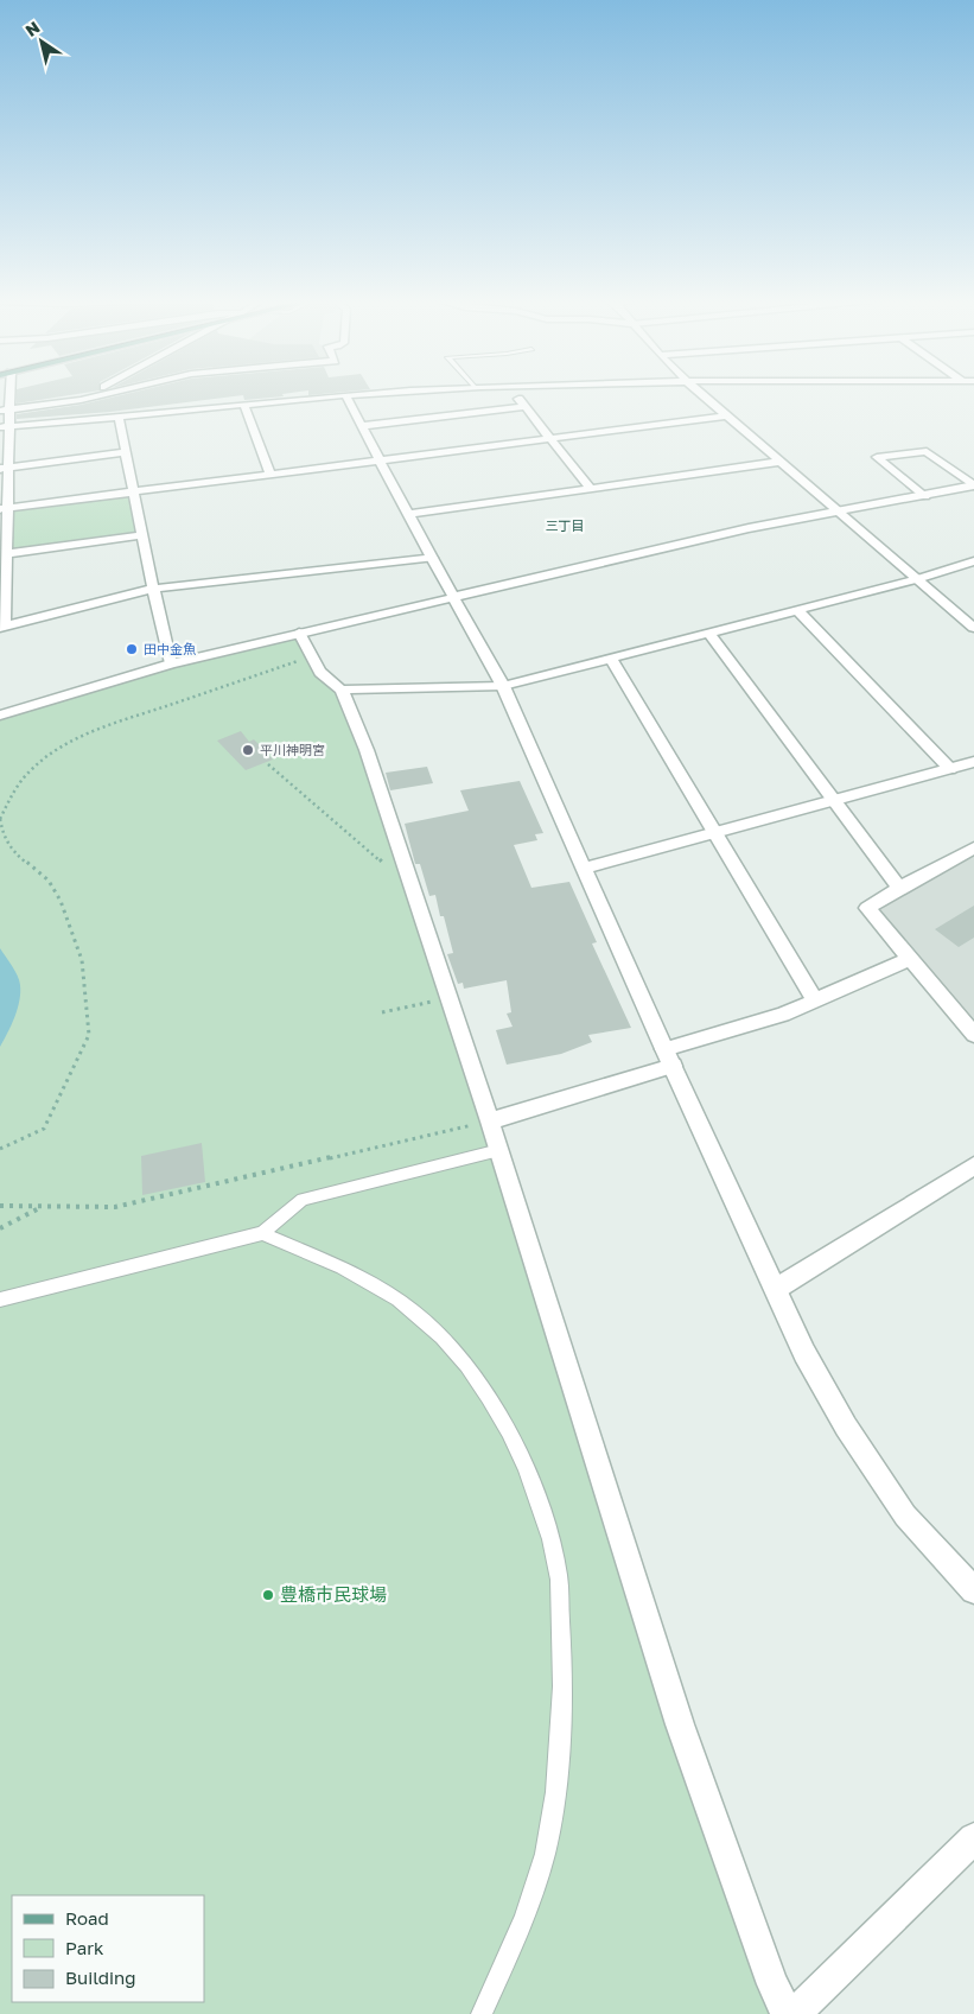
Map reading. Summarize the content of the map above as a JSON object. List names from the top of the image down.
{
  "districts": ["三丁目"],
  "places": ["田中金魚", "平川神明宮", "豊橋市民球場"],
  "legend": ["Road", "Park", "Building"],
  "north": "top left"
}
